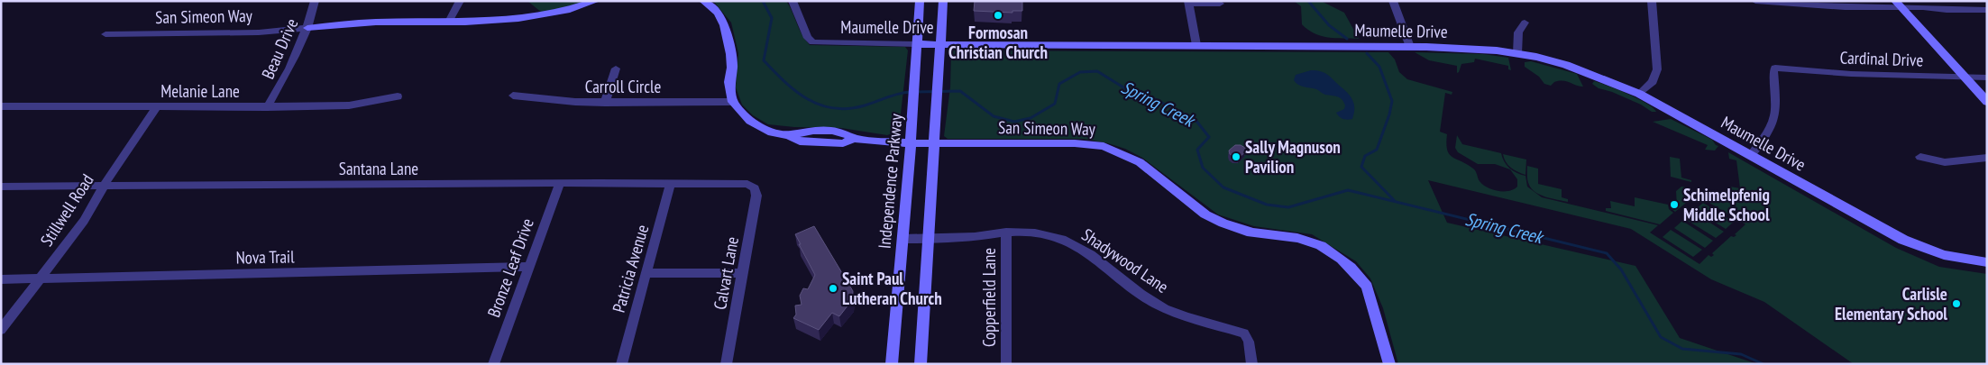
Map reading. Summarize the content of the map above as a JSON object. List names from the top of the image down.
{
  "streets": {
    "street": [
      "San Simeon Way",
      "Maumelle Drive",
      "Beau Drive",
      "Cardinal Drive",
      "Carroll Circle",
      "Melanie Lane",
      "Santana Lane",
      "Independence Parkway",
      "Stillwell Road",
      "Nova Trail",
      "Shadywood Lane",
      "Bronze Leaf Drive",
      "Patricia Avenue",
      "Calvart Lane",
      "Copperfield Lane"
    ]
  },
  "crossings": [
    ["San Simeon Way", "Beau Drive"],
    ["San Simeon Way", "Carroll Circle"],
    ["San Simeon Way", "Independence Parkway"],
    ["Maumelle Drive", "Cardinal Drive"],
    ["Maumelle Drive", "Independence Parkway"],
    ["Beau Drive", "Melanie Lane"],
    ["Melanie Lane", "Stillwell Road"],
    ["Santana Lane", "Stillwell Road"],
    ["Santana Lane", "Bronze Leaf Drive"],
    ["Santana Lane", "Patricia Avenue"],
    ["Santana Lane", "Calvart Lane"],
    ["Independence Parkway", "Shadywood Lane"],
    ["Stillwell Road", "Nova Trail"],
    ["Nova Trail", "Bronze Leaf Drive"],
    ["Shadywood Lane", "Copperfield Lane"]
  ],
  "water": ["Spring Creek"],
  "places": [
    "Formosan Christian Church",
    "Sally Magnuson Pavilion",
    "Schimelpfenig Middle School",
    "Saint Paul Lutheran Church",
    "Carlisle Elementary School"
  ]
}
